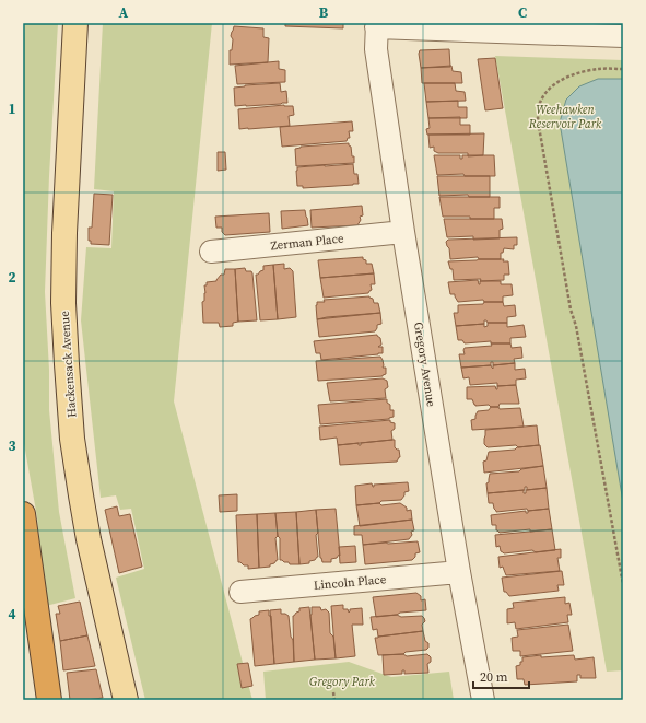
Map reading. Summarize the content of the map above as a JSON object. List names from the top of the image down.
{
  "streets": {
    "main road": ["Hackensack Avenue"],
    "street": ["Zerman Place", "Gregory Avenue", "Lincoln Place"]
  },
  "crossings": [
    ["Zerman Place", "Gregory Avenue"],
    ["Gregory Avenue", "Lincoln Place"]
  ],
  "parks": ["Weehawken Reservoir Park", "Gregory Park"],
  "scale_bar": "20 m",
  "grid": {
    "columns": ["A", "B", "C"],
    "rows": [
      "1",
      "2",
      "3",
      "4"
    ]
  }
}
